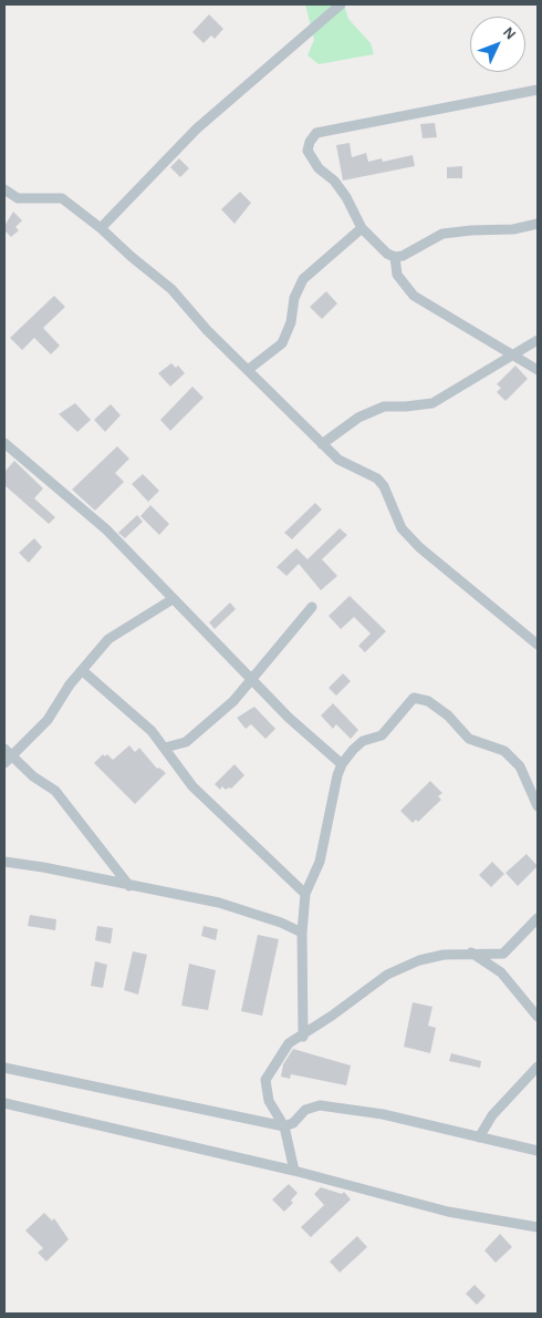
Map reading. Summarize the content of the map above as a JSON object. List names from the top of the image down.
{
  "north": "top right"
}
